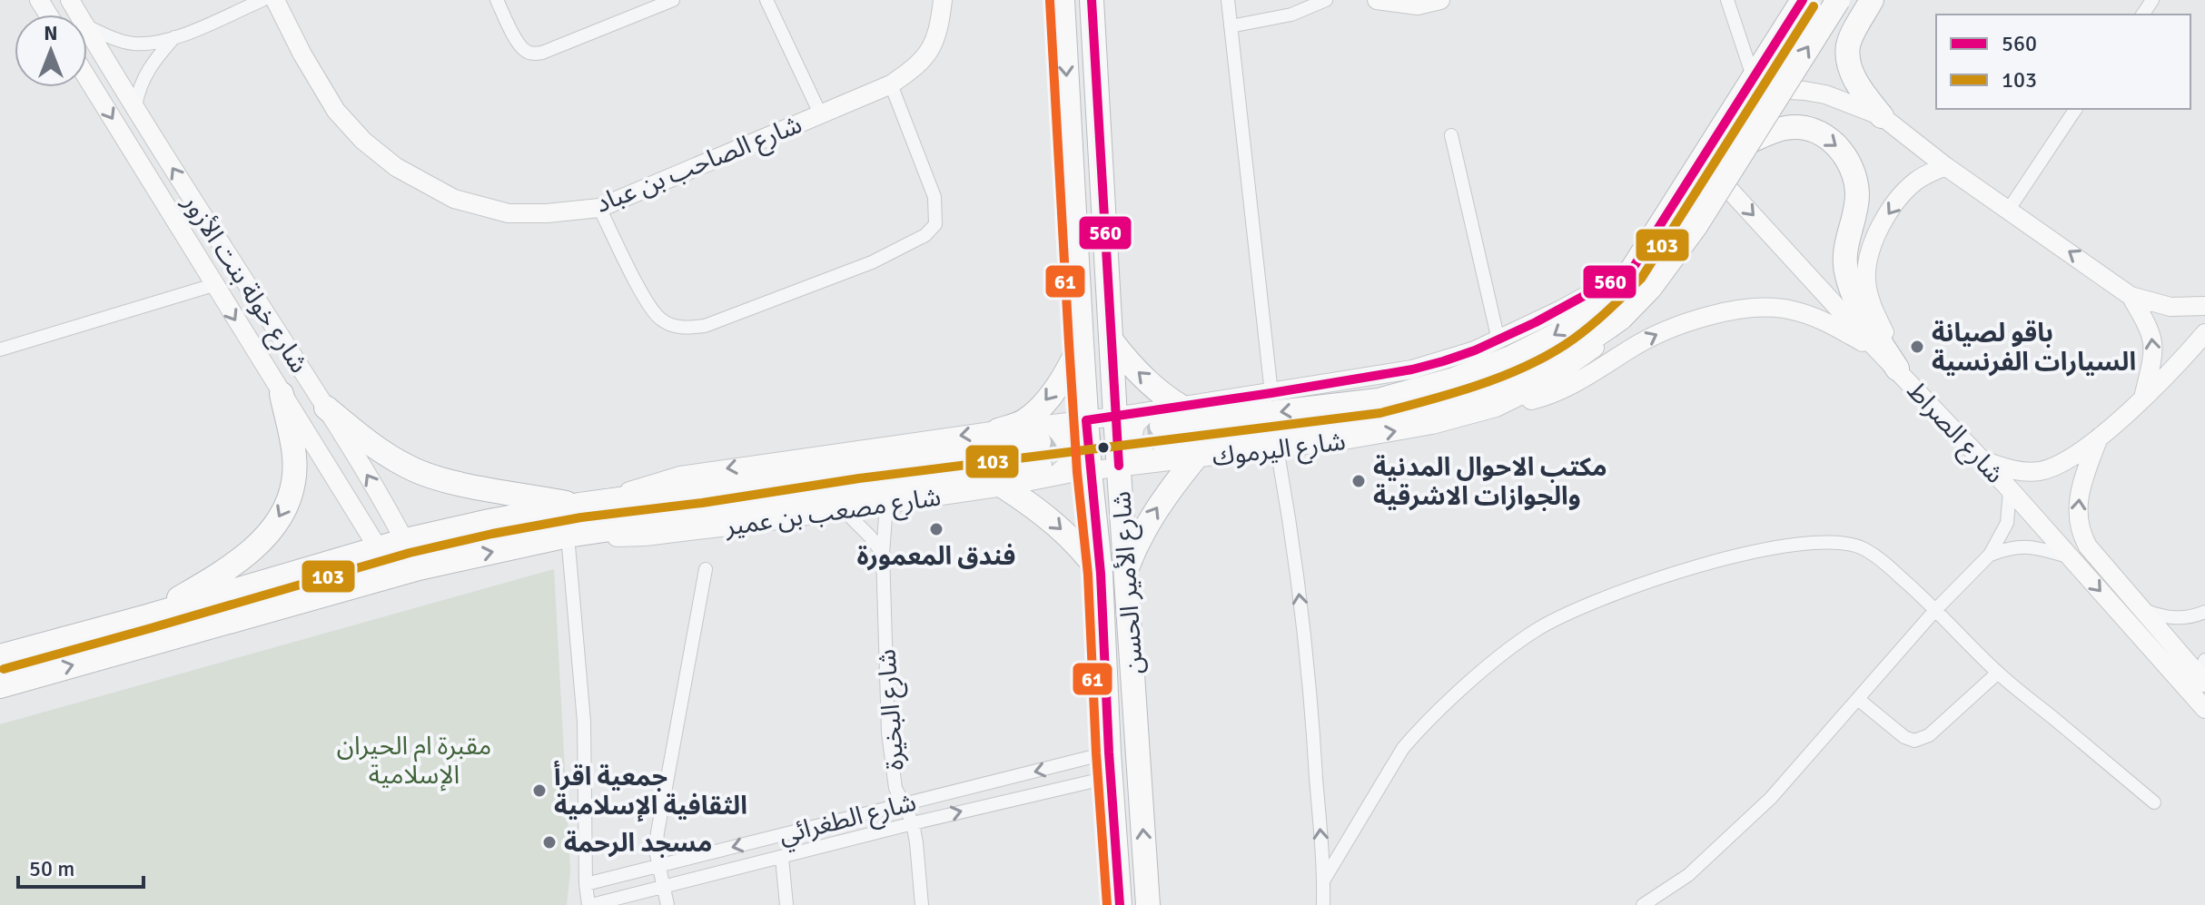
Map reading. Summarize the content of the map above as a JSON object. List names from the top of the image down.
{
  "streets": {
    "highway": ["شارع اليرموك", "شارع مصعب بن عمير", "شارع الأمير الحسن"],
    "street": [
      "شارع الصاحب بن عباد",
      "شارع خولة بنت الأزور",
      "شارع الصراط",
      "شارع البخيرة",
      "شارع الطغرائي"
    ]
  },
  "crossings": [
    ["شارع خولة بنت الأزور", "شارع مصعب بن عمير"],
    ["شارع الصراط", "شارع اليرموك"],
    ["شارع اليرموك", "شارع مصعب بن عمير"],
    ["شارع اليرموك", "شارع الأمير الحسن"],
    ["شارع مصعب بن عمير", "شارع الأمير الحسن"],
    ["شارع مصعب بن عمير", "شارع البخيرة"],
    ["شارع الأمير الحسن", "شارع الطغرائي"],
    ["شارع البخيرة", "شارع الطغرائي"]
  ],
  "parks": ["مقبرة ام الحيران الإسلامية"],
  "places": [
    "باقو لصيانة السيارات الفرنسية",
    "مكتب الاحوال المدنية والجوازات الاشرقية",
    "فندق المعمورة",
    "جمعية اقرأ الثقافية الإسلامية",
    "مسجد الرحمة"
  ],
  "lines": ["transit line 560", "transit line 61", "transit line 103"],
  "legend": ["560", "103"],
  "scale_bar": "50 m",
  "north": "top"
}
